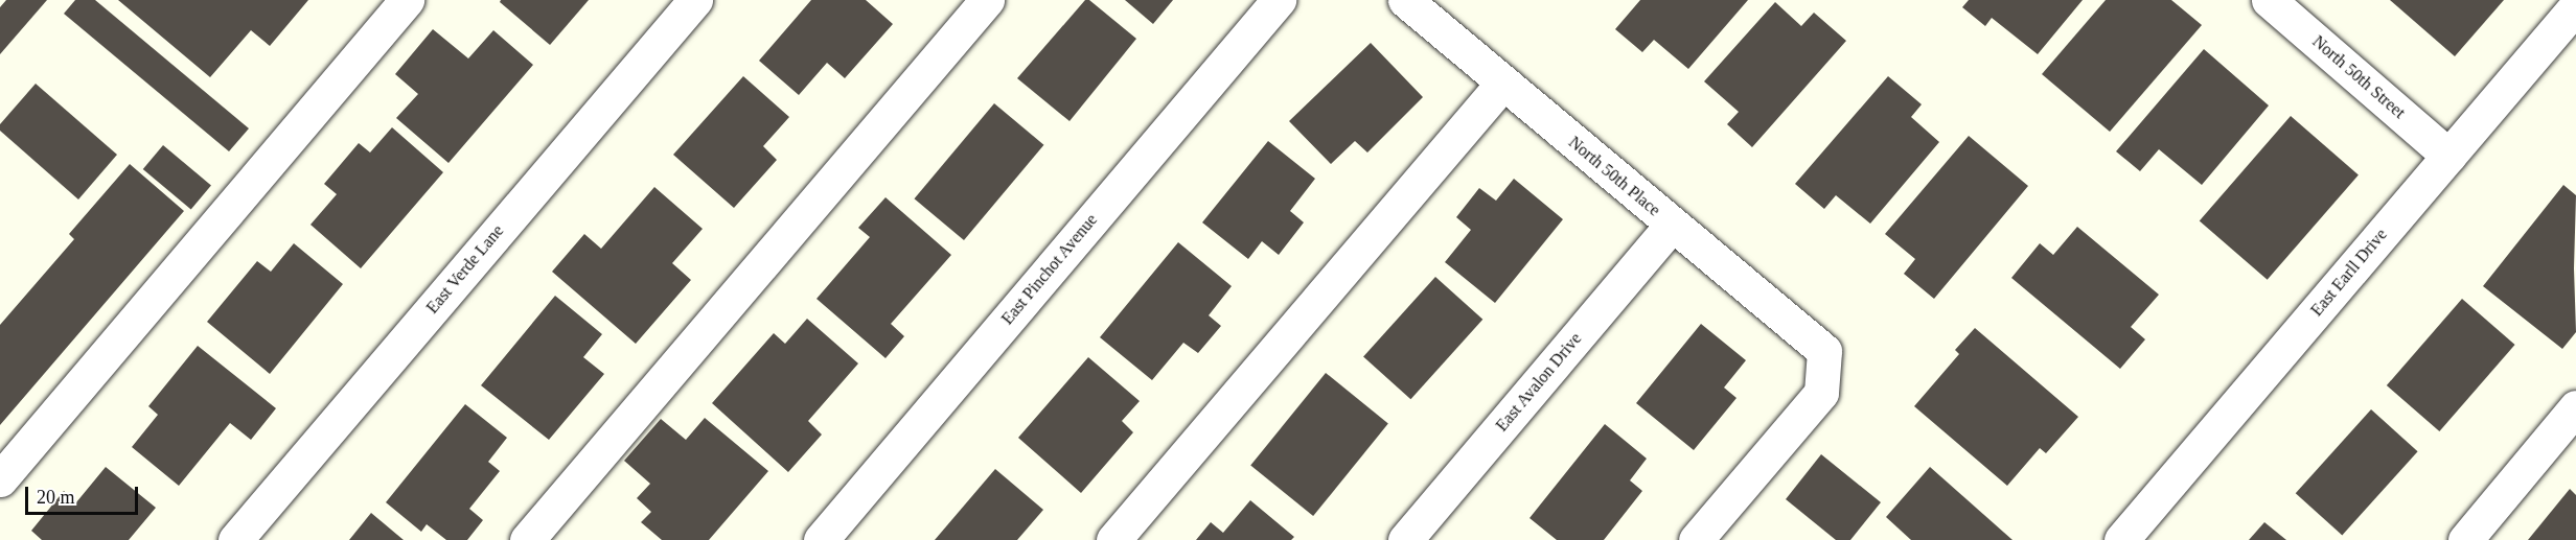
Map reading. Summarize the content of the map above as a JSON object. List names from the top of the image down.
{
  "streets": {
    "street": [
      "North 50th Street",
      "North 50th Place",
      "East Verde Lane",
      "East Pinchot Avenue",
      "East Earll Drive",
      "East Avalon Drive"
    ]
  },
  "crossings": [
    ["North 50th Street", "East Earll Drive"],
    ["North 50th Place", "East Avalon Drive"]
  ],
  "scale_bar": "20 m"
}
